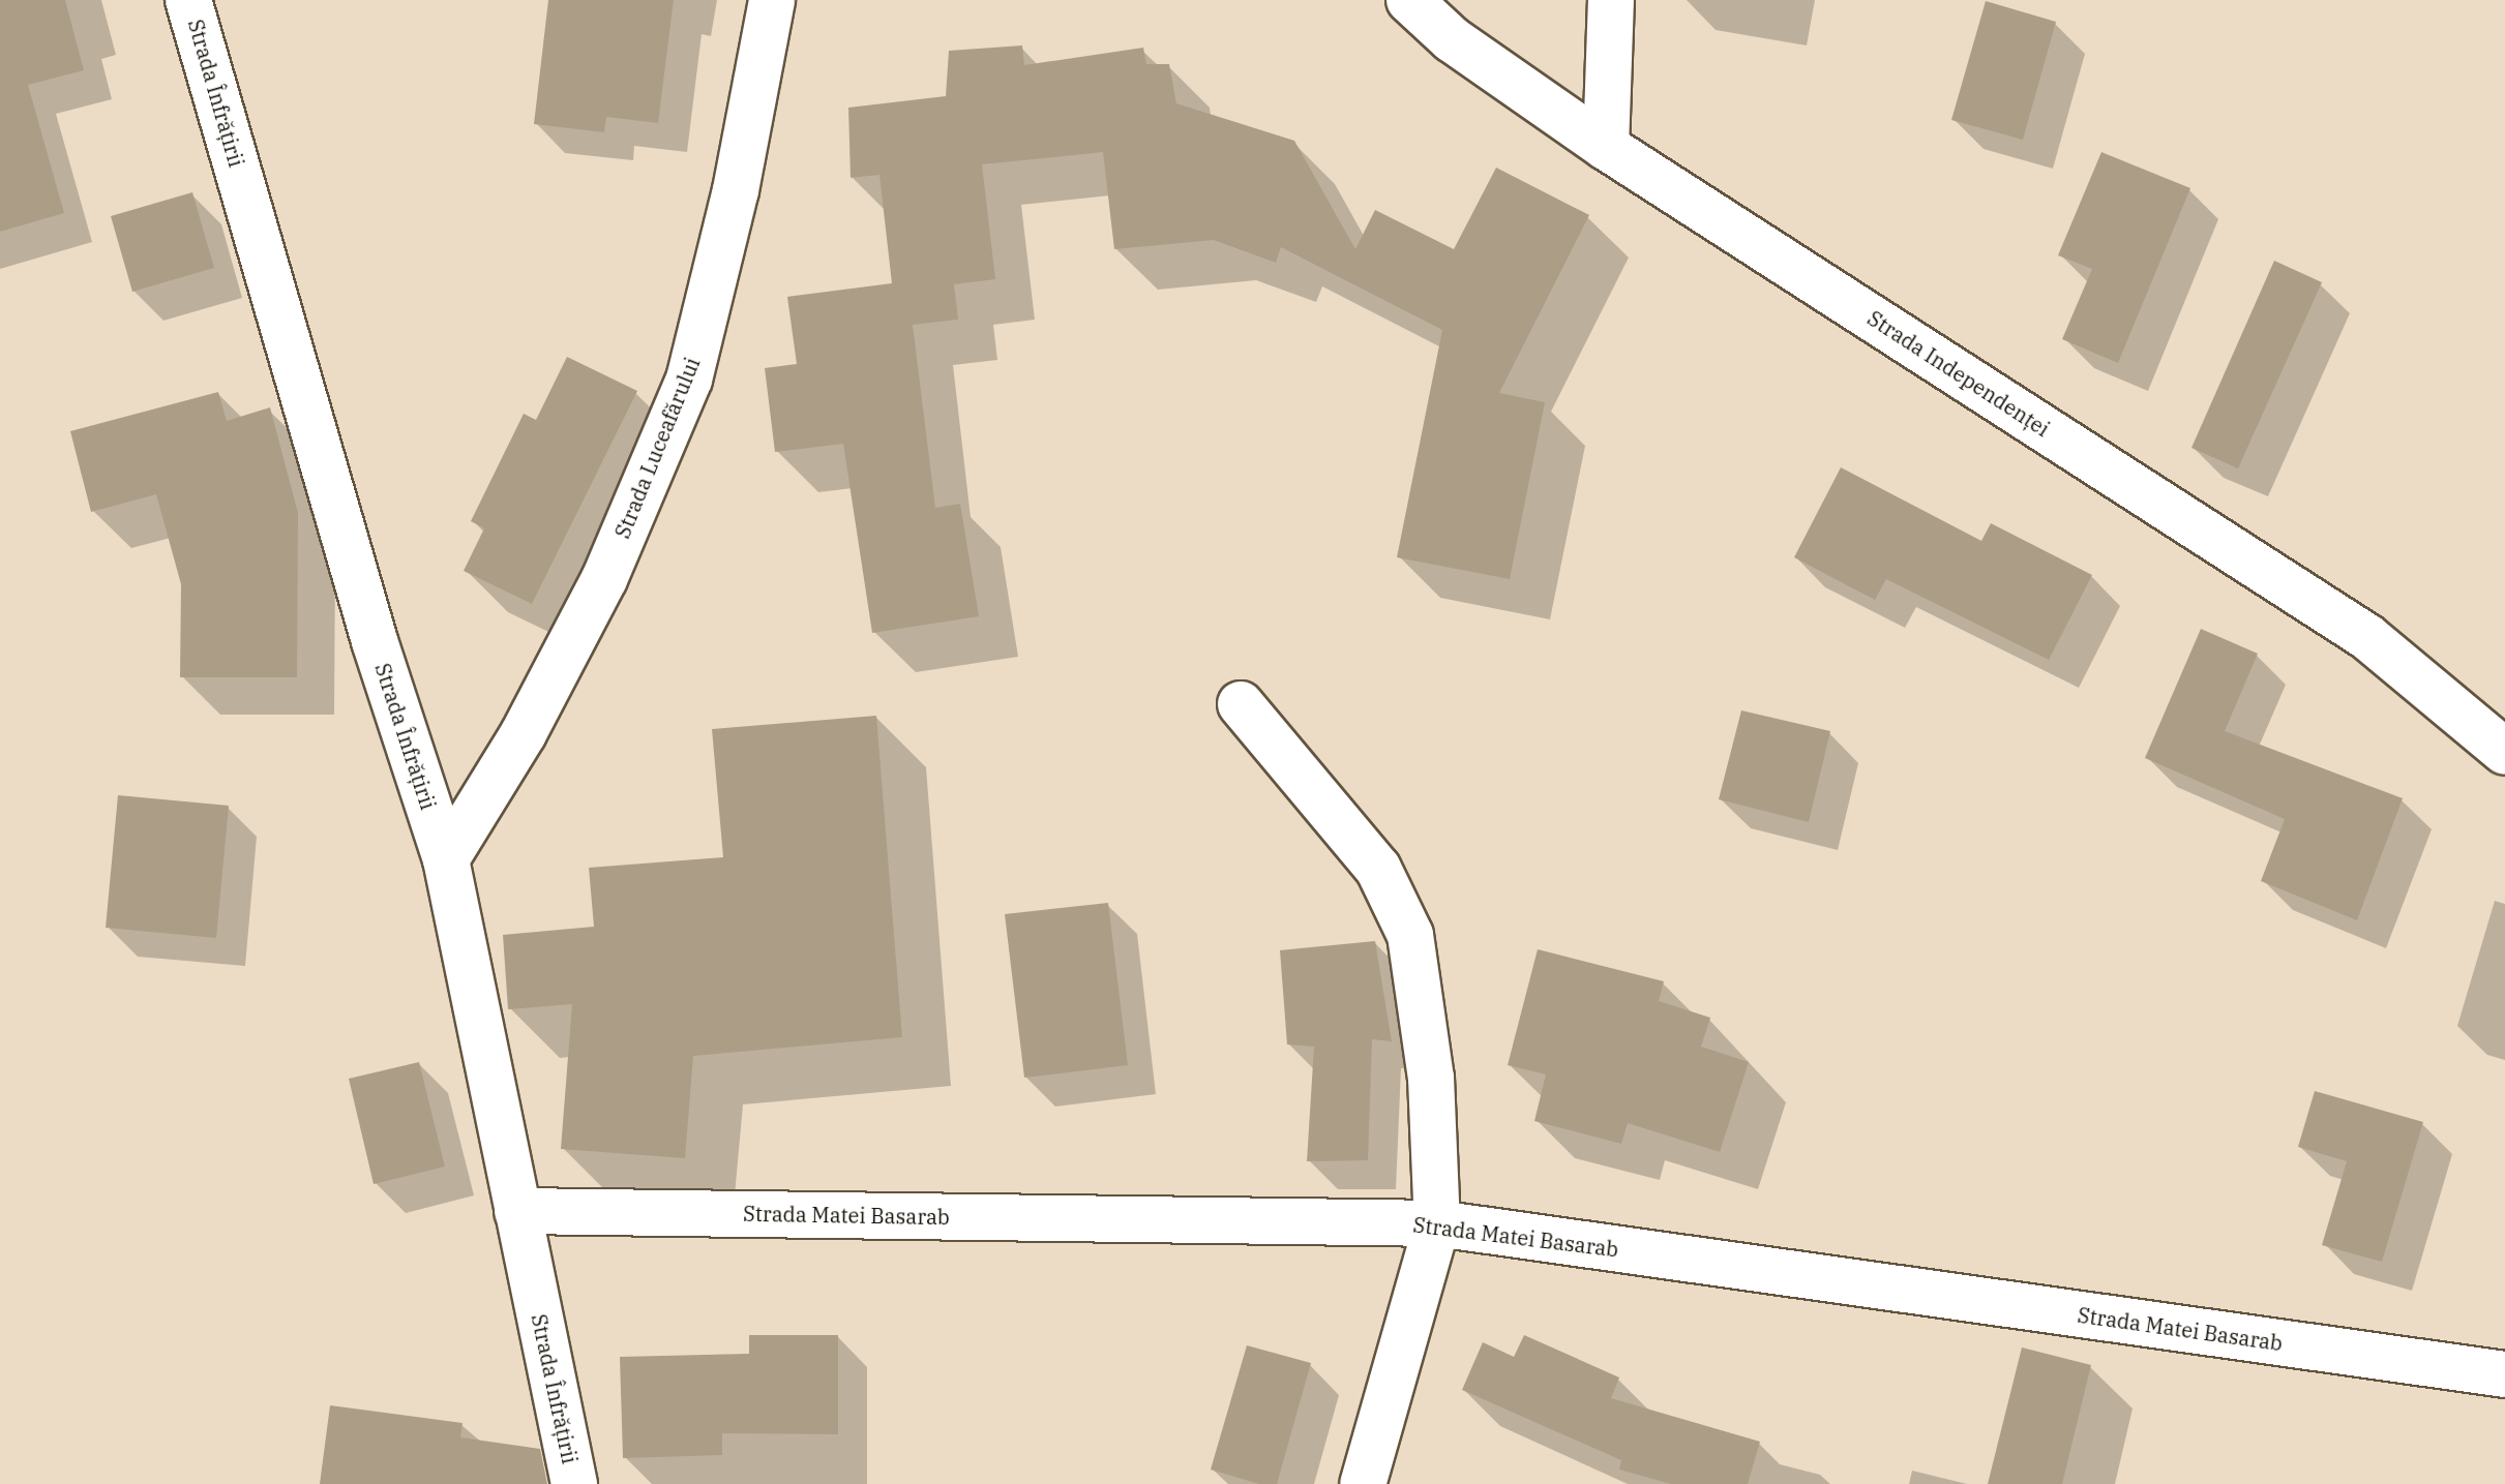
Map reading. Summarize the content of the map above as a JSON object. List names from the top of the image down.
{
  "streets": {
    "street": [
      "Strada Înfrățirii",
      "Strada Independenței",
      "Strada Luceafărului",
      "Strada Matei Basarab"
    ]
  },
  "crossings": [
    ["Strada Înfrățirii", "Strada Luceafărului"],
    ["Strada Înfrățirii", "Strada Matei Basarab"]
  ]
}
